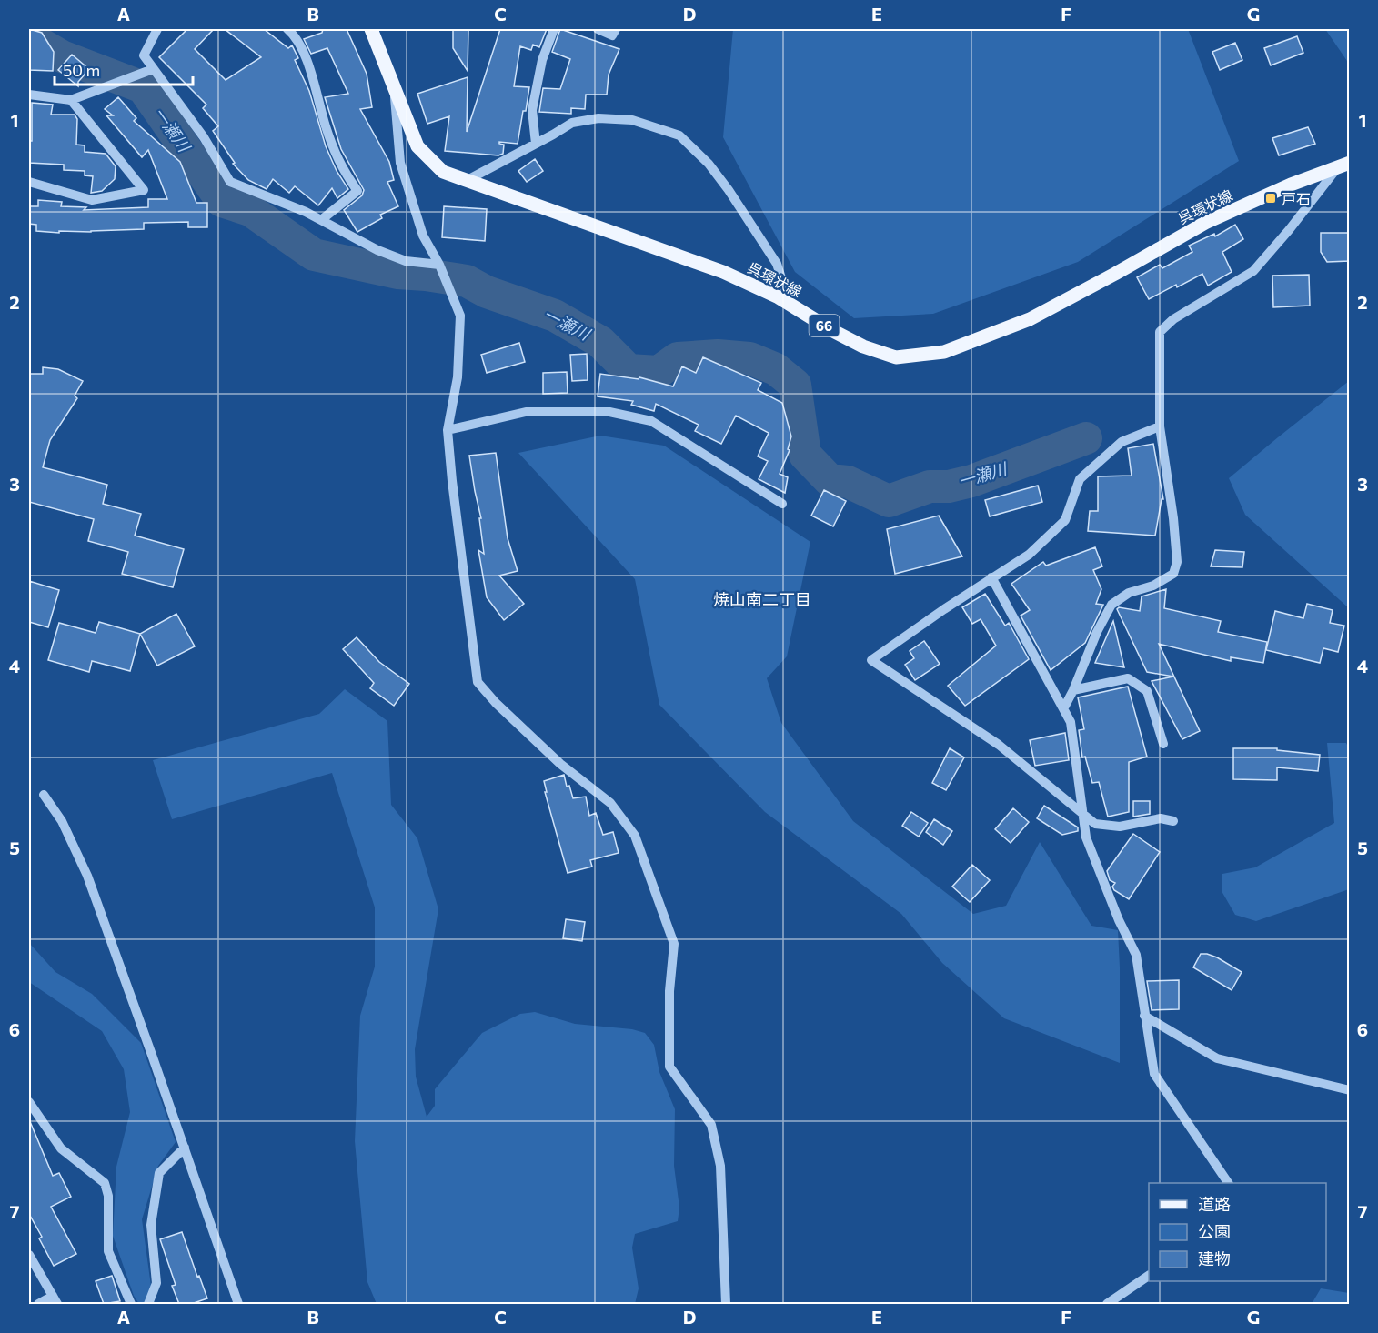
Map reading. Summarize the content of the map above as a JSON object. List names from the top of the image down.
{
  "streets": {
    "main road": ["呉環状線", "66"]
  },
  "districts": ["焼山南二丁目"],
  "water": ["一瀬川"],
  "places": {
    "transit": ["戸石"]
  },
  "legend": ["道路", "公園", "建物"],
  "scale_bar": "50 m",
  "grid": {
    "columns": [
      "A",
      "B",
      "C",
      "D",
      "E",
      "F",
      "G"
    ],
    "rows": [
      "1",
      "2",
      "3",
      "4",
      "5",
      "6",
      "7"
    ]
  }
}
